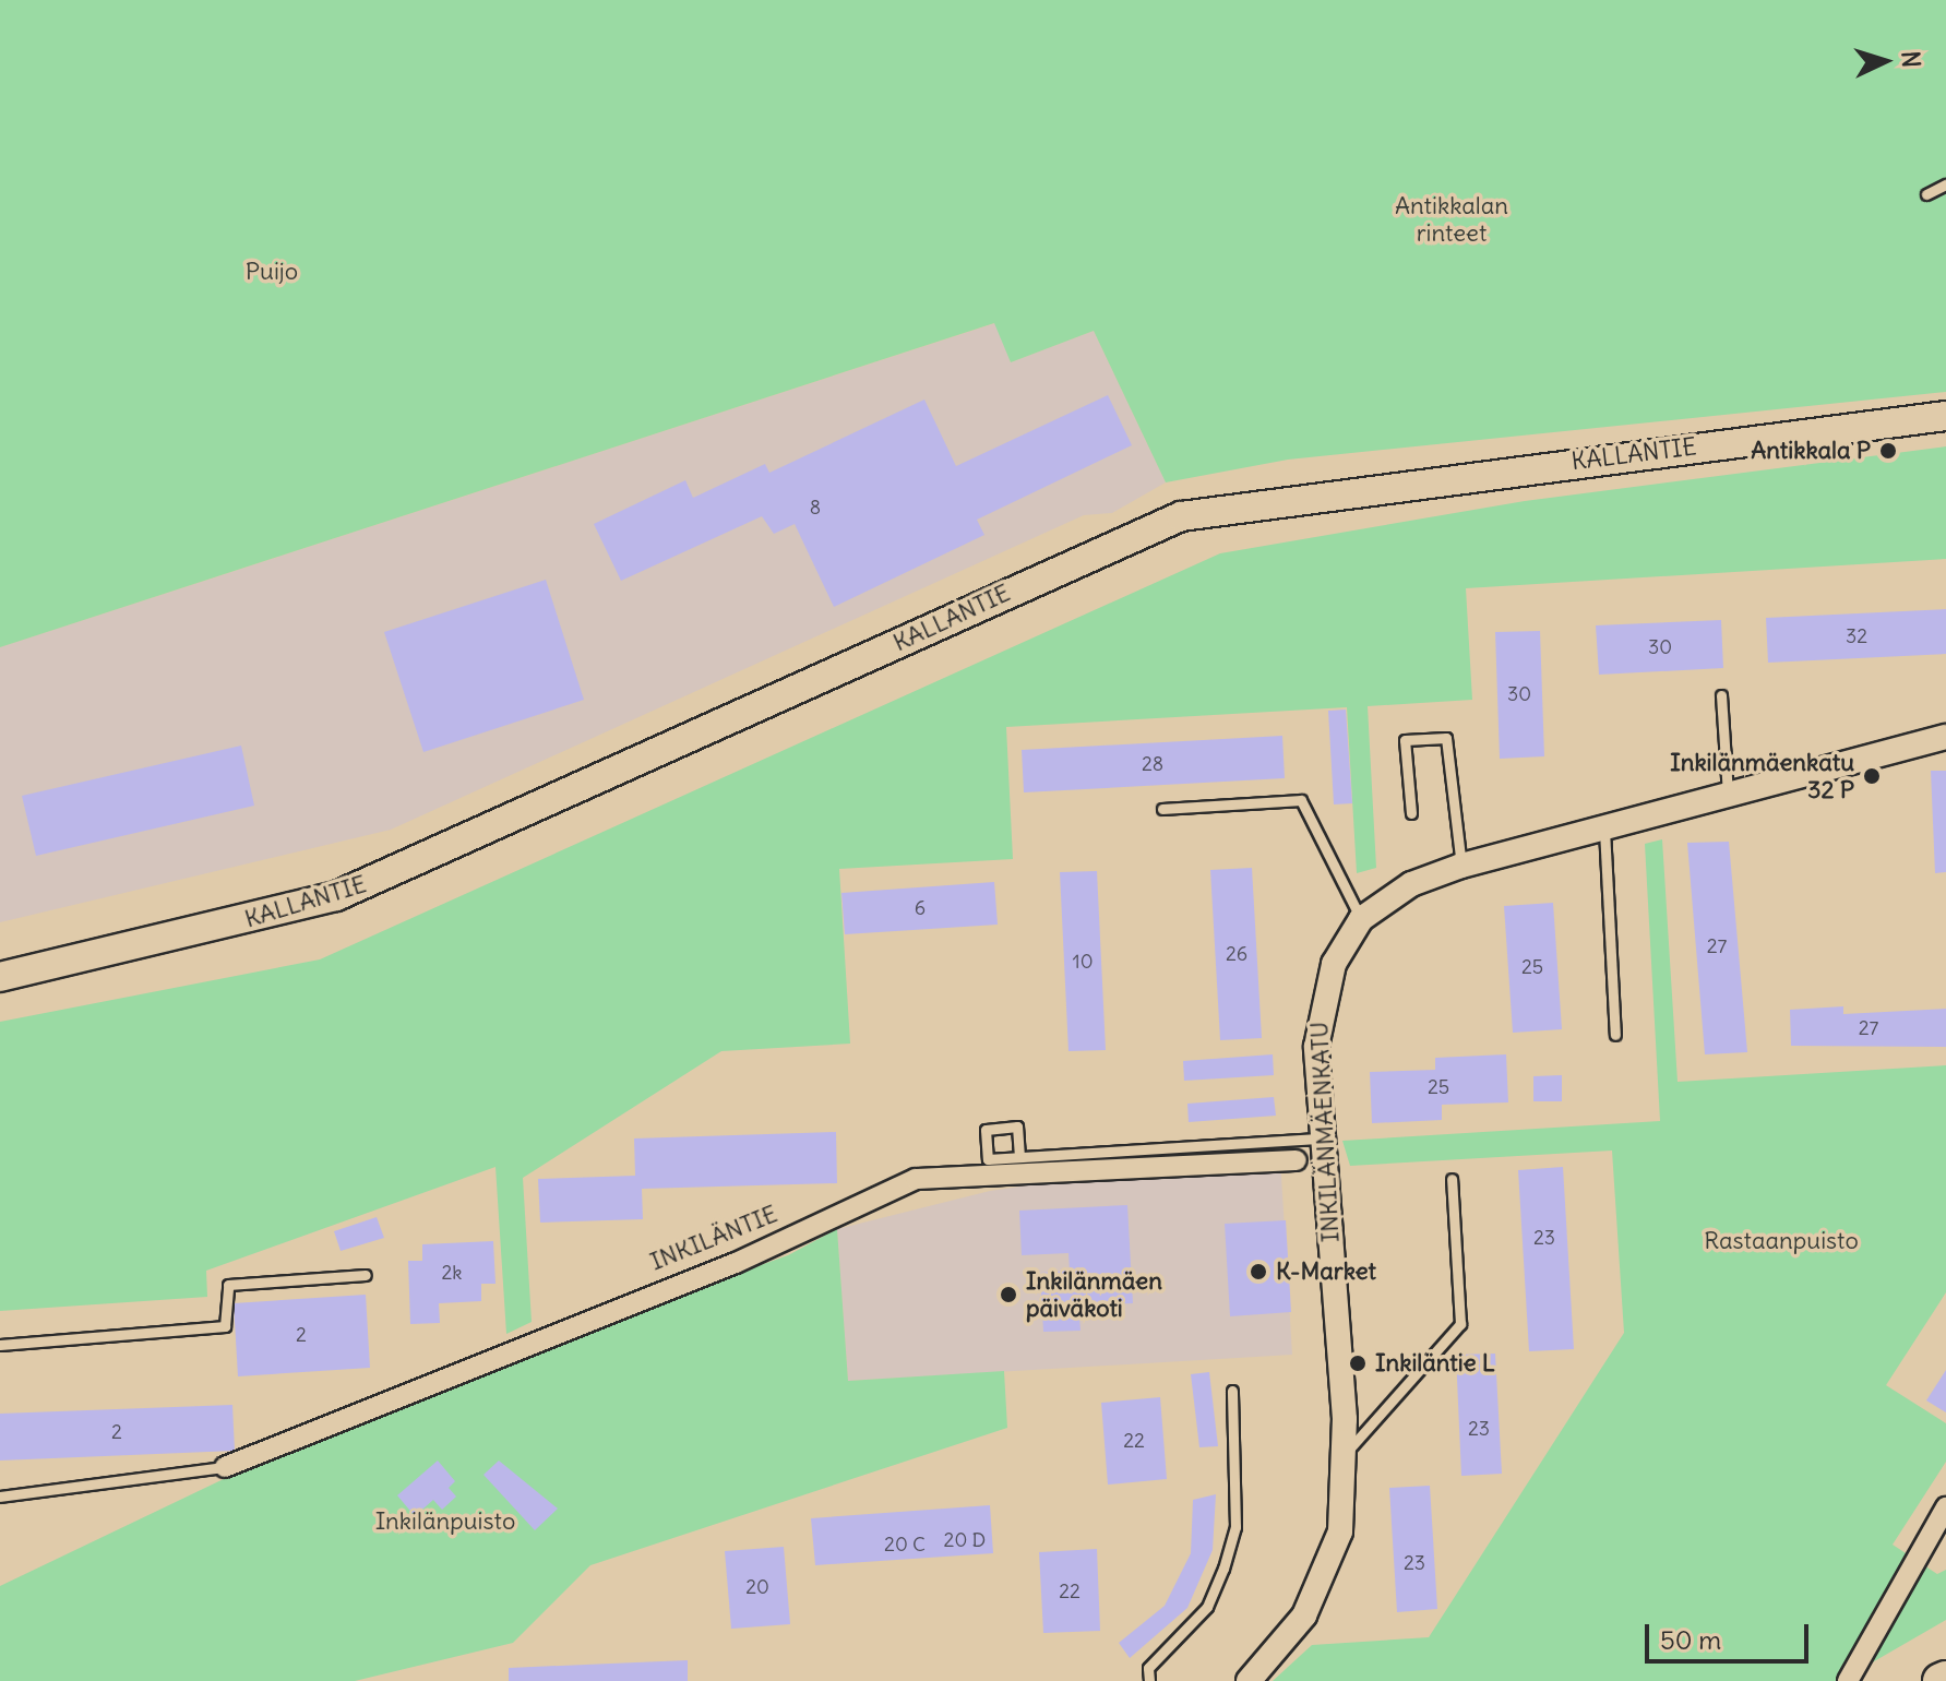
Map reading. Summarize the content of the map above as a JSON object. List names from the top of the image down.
{
  "streets": {
    "main road": ["KALLANTIE"],
    "street": ["INKILÄNMÄENKATU", "INKILÄNTIE"]
  },
  "parks": [
    "Antikkalan rinteet",
    "Puijo",
    "Rastaanpuisto",
    "Inkilänpuisto"
  ],
  "places": [
    "Antikkala P",
    "Inkilänmäenkatu 32 P",
    "K-Market",
    "Inkilänmäen päiväkoti",
    "Inkiläntie L"
  ],
  "house_numbers": [
    "8",
    "32",
    "30",
    "30",
    "28",
    "6",
    "27",
    "26",
    "10",
    "25",
    "27",
    "25",
    "23",
    "2k",
    "2",
    "23",
    "2",
    "22",
    "20 D",
    "20 C",
    "23",
    "20",
    "22"
  ],
  "scale_bar": "50 m",
  "north": "right"
}
